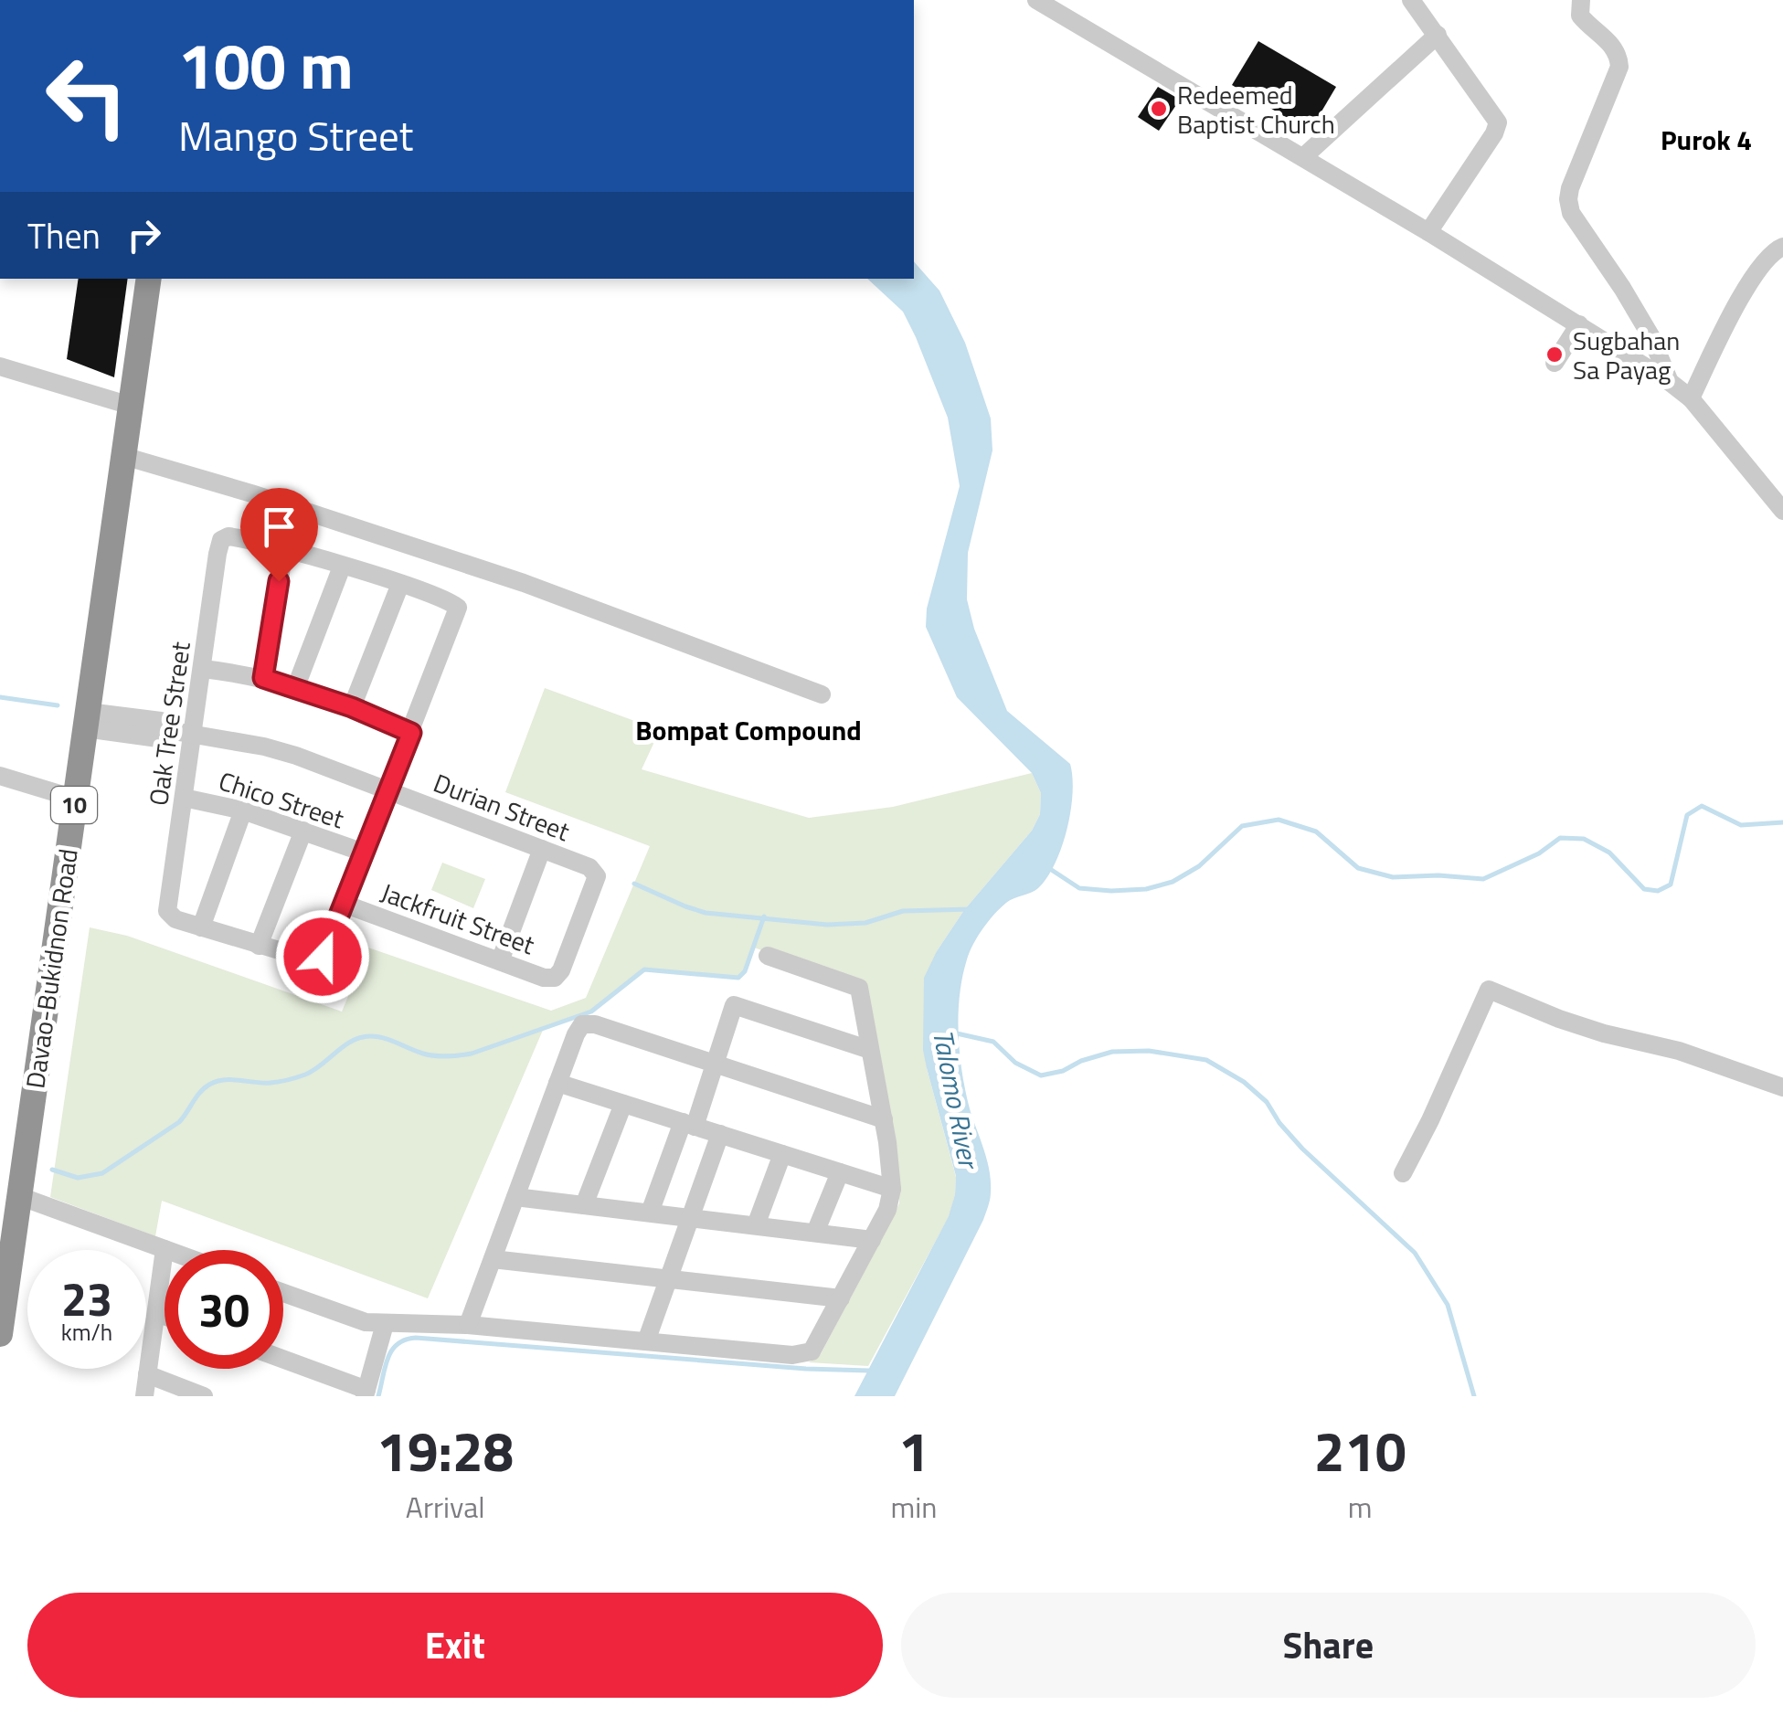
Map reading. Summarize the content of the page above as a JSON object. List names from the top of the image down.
{
  "streets": {
    "highway": ["10", "Davao-Bukidnon Road"],
    "street": [
      "Oak Tree Street",
      "Chico Street",
      "Durian Street",
      "Jackfruit Street"
    ]
  },
  "crossings": [
    ["Oak Tree Street", "Chico Street"],
    ["Oak Tree Street", "Durian Street"],
    ["Durian Street", "Jackfruit Street"],
    ["Durian Street", "Davao-Bukidnon Road"]
  ],
  "districts": ["Purok 4", "Bompat Compound"],
  "water": ["Talomo River"],
  "places": ["Redeemed Baptist Church", "Sugbahan Sa Payag"],
  "page": {
    "turn": ["100 m", "Mango Street"],
    "then": "Then",
    "speed": "23 km/h",
    "limit": "30",
    "eta": [
      "19:28",
      "Arrival",
      "1",
      "min",
      "210",
      "m"
    ],
    "buttons": ["Exit", "Share"]
  }
}
